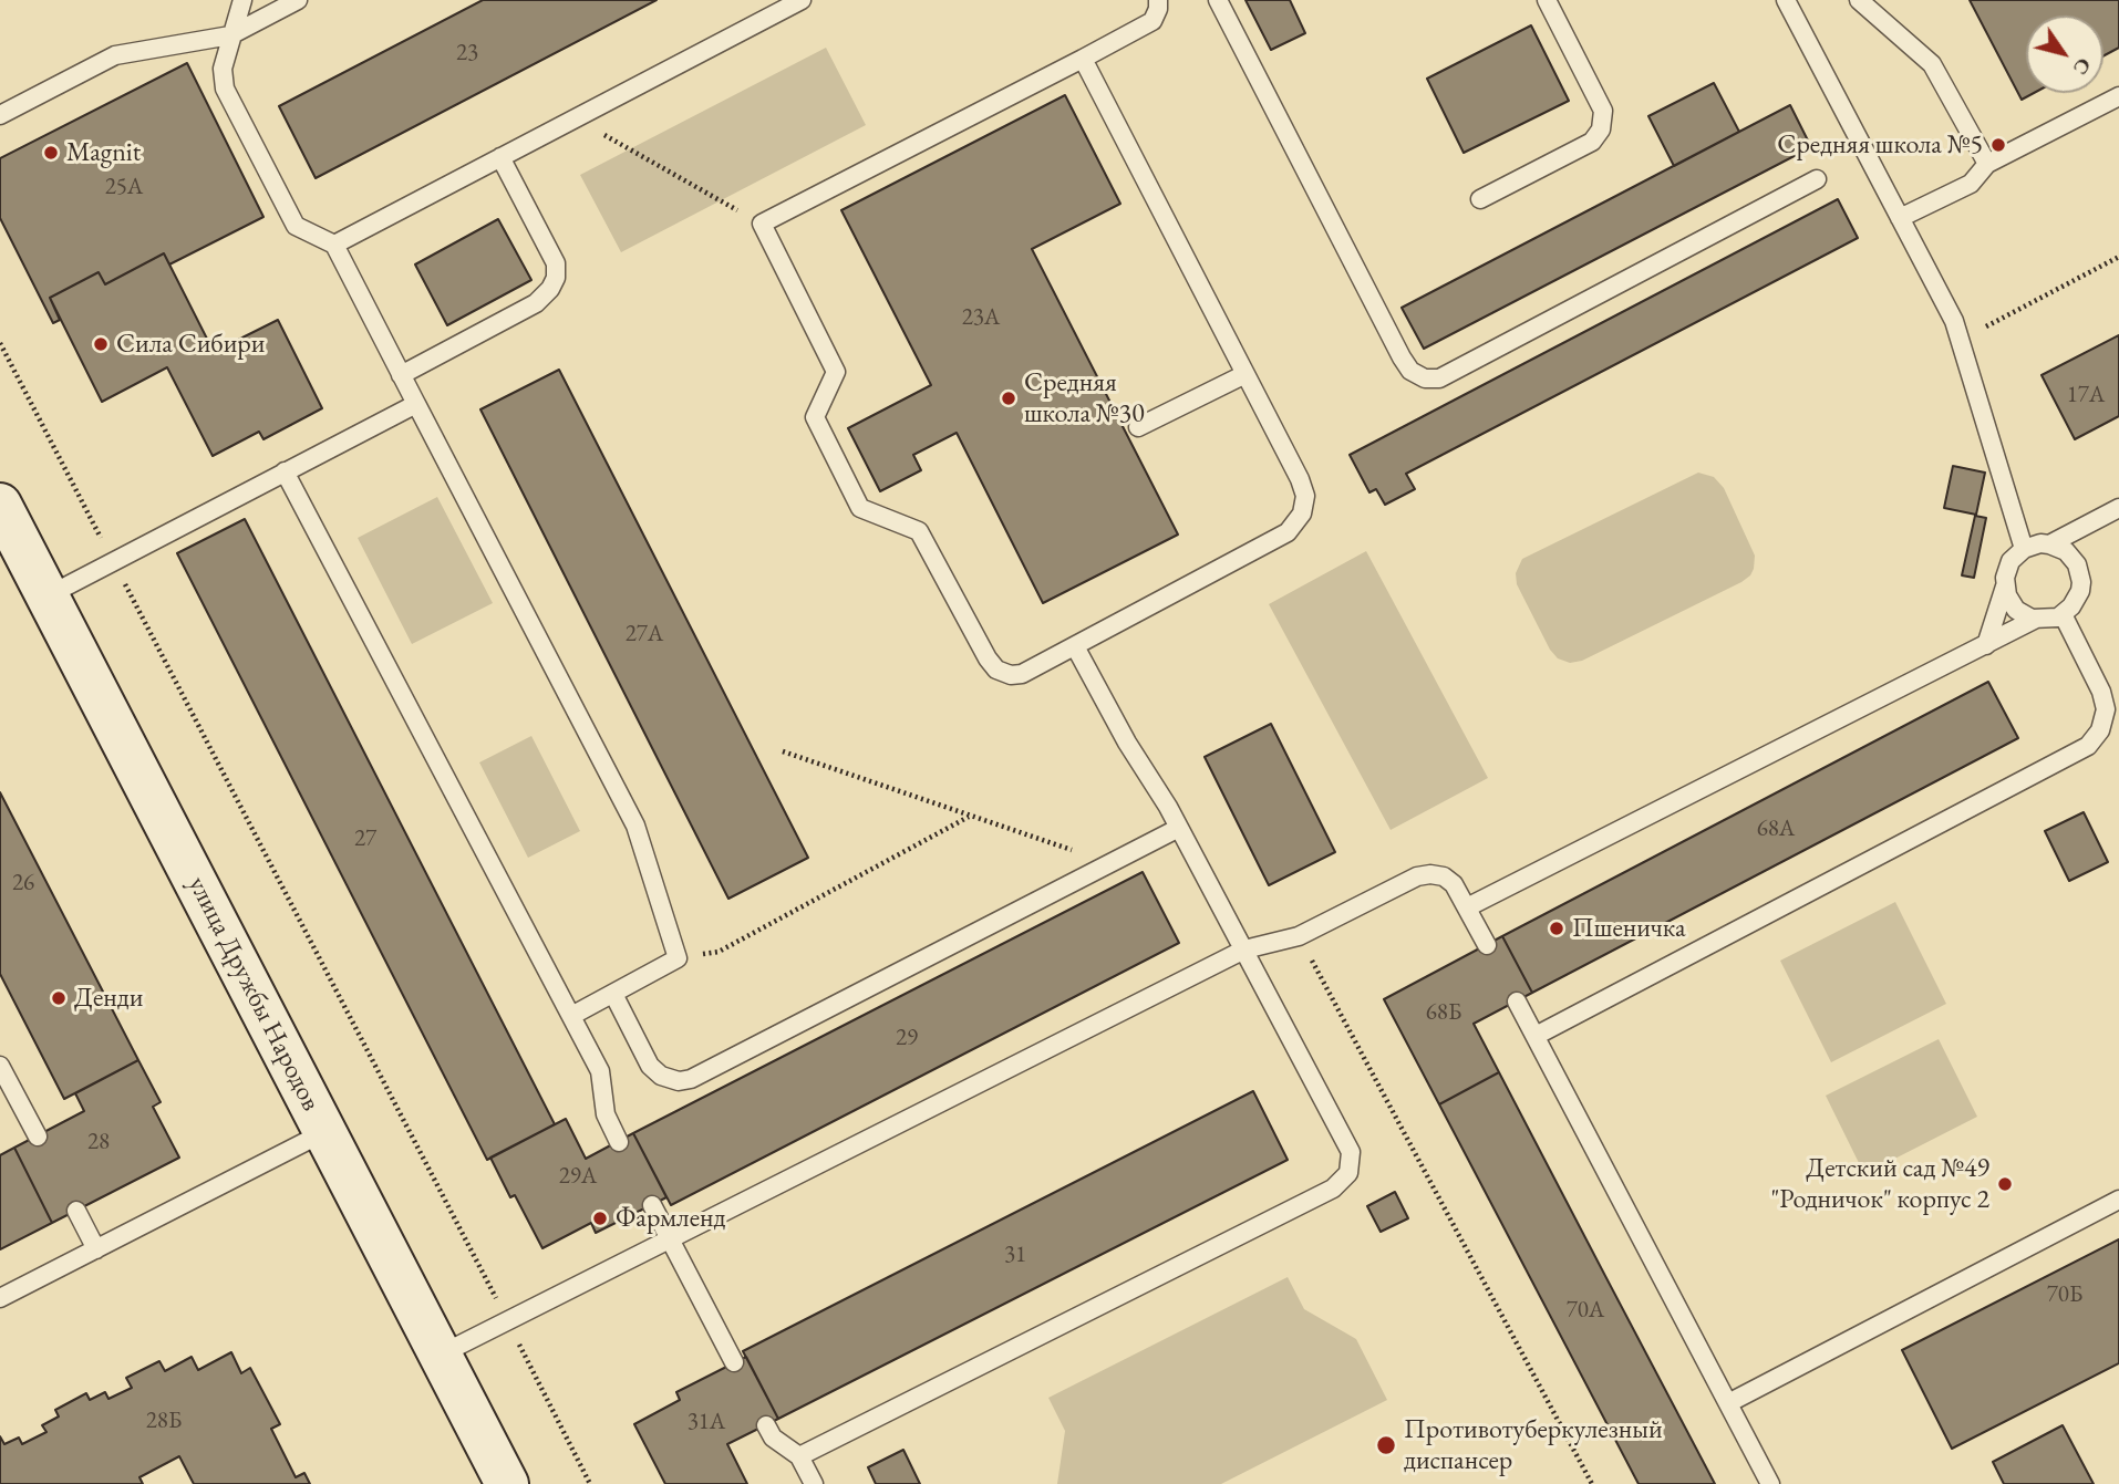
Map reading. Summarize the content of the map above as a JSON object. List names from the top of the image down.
{
  "streets": {
    "street": ["улица Дружбы Народов"]
  },
  "places": [
    "Средняя школа №5",
    "Magnit",
    "Сила Сибири",
    "Средняя школа №30",
    "Пшеничка",
    "Денди",
    "Детский сад №49 \"Родничок\" корпус 2",
    "Фармленд",
    "Противотуберкулезный диспансер"
  ],
  "house_numbers": [
    "23",
    "25А",
    "23А",
    "17А",
    "27А",
    "68А",
    "27",
    "26",
    "68Б",
    "29",
    "28",
    "29А",
    "31",
    "70Б",
    "70А",
    "28Б",
    "31А"
  ],
  "north": "bottom right"
}
